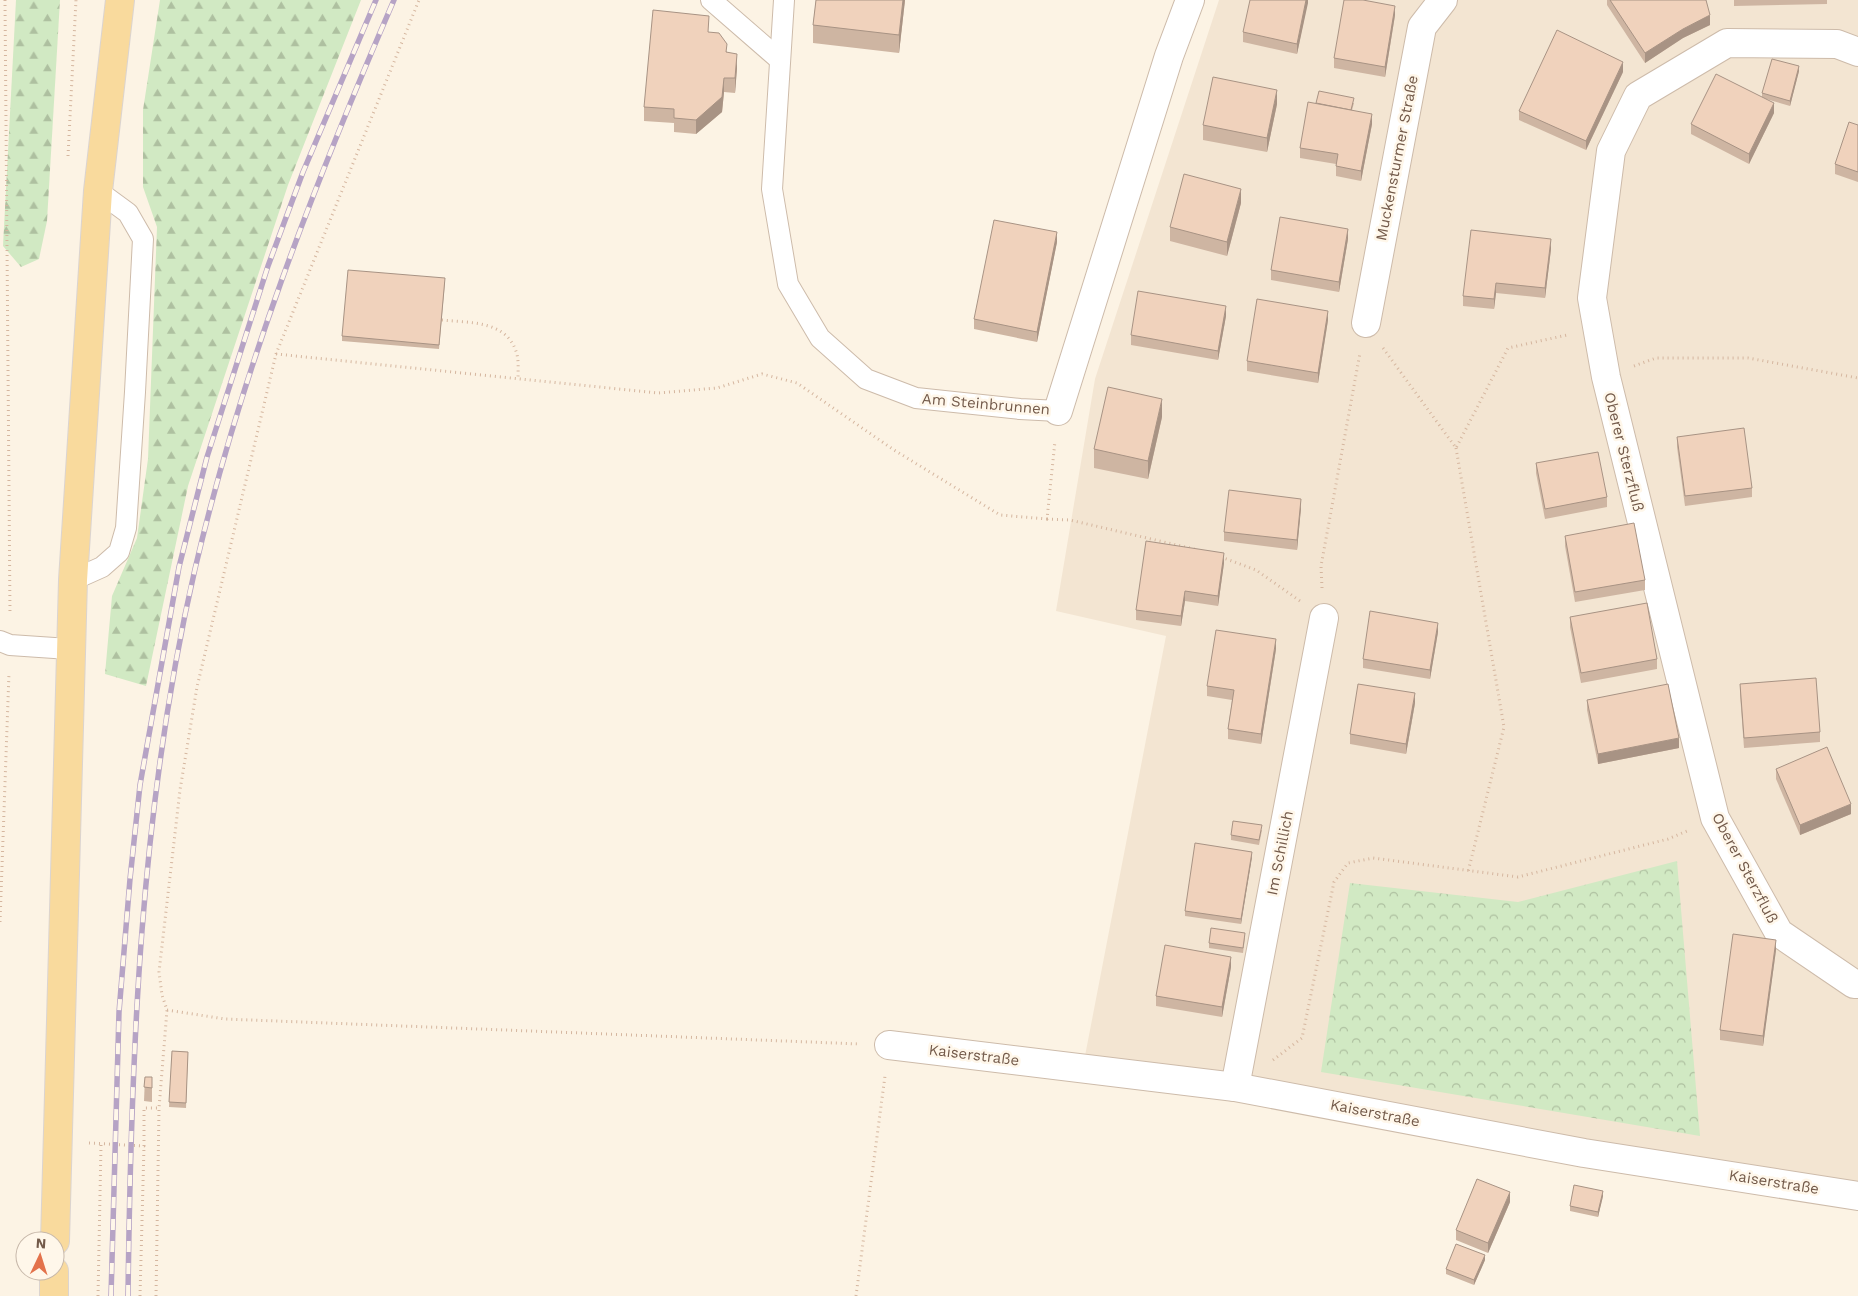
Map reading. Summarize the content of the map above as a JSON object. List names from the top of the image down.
{
  "streets": {
    "street": [
      "Muckensturmer Straße",
      "Am Steinbrunnen",
      "Oberer Sterzfluß",
      "Im Schillich",
      "Kaiserstraße"
    ]
  },
  "crossings": [
    ["Im Schillich", "Kaiserstraße"]
  ],
  "north": "top"
}
